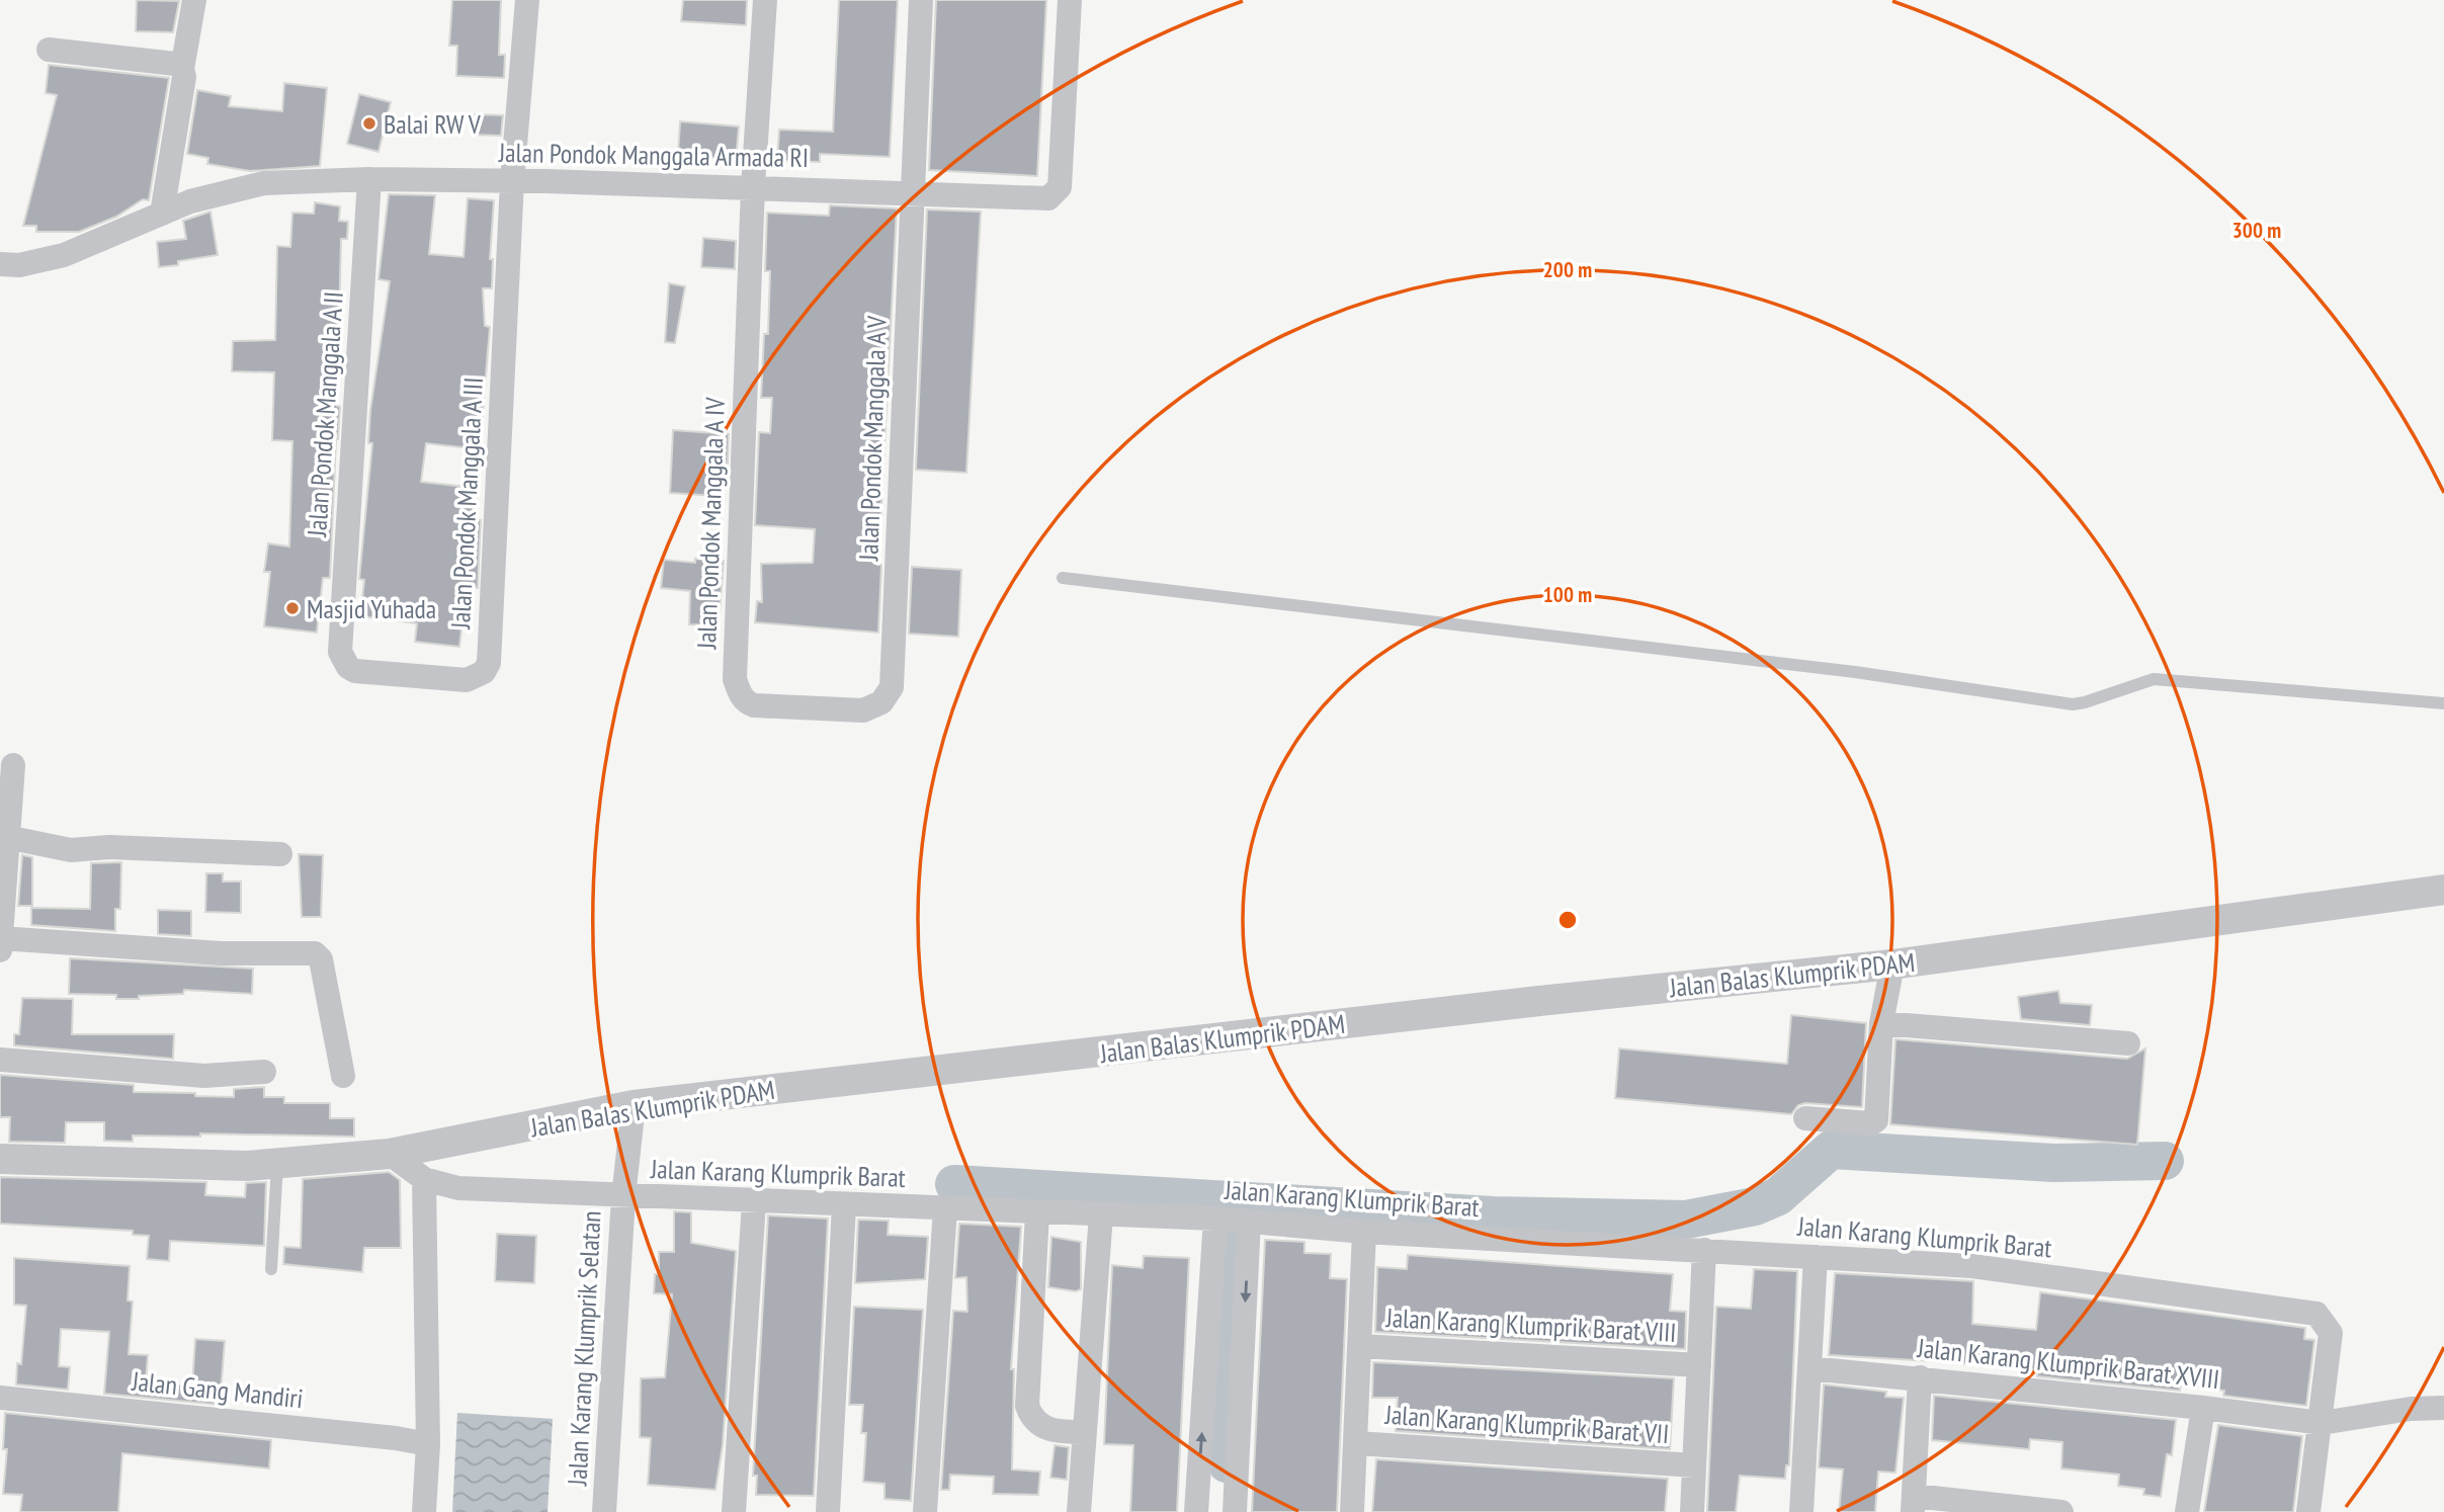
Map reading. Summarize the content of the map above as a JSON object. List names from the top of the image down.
{
  "streets": {
    "street": [
      "Jalan Pondok Manggala Armada RI",
      "Jalan Pondok Manggala A II",
      "Jalan Pondok Manggala A V",
      "Jalan Pondok Manggala A III",
      "Jalan Pondok Manggala A IV",
      "Jalan Balas Klumprik PDAM",
      "Jalan Karang Klumprik Barat",
      "Jalan Karang Klumprik Barat VIII",
      "Jalan Karang Klumprik Selatan",
      "Jalan Karang Klumprik Barat XVIII",
      "Jalan Gang Mandiri",
      "Jalan Karang Klumprik Barat VII"
    ]
  },
  "crossings": [
    ["Jalan Pondok Manggala Armada RI", "Jalan Pondok Manggala A II"],
    ["Jalan Pondok Manggala Armada RI", "Jalan Pondok Manggala A V"],
    ["Jalan Pondok Manggala Armada RI", "Jalan Pondok Manggala A III"],
    ["Jalan Pondok Manggala Armada RI", "Jalan Pondok Manggala A IV"],
    ["Jalan Pondok Manggala A II", "Jalan Pondok Manggala A III"],
    ["Jalan Pondok Manggala A V", "Jalan Pondok Manggala A IV"],
    ["Jalan Balas Klumprik PDAM", "Jalan Karang Klumprik Barat"],
    ["Jalan Balas Klumprik PDAM", "Jalan Karang Klumprik Selatan"],
    ["Jalan Karang Klumprik Barat", "Jalan Karang Klumprik Selatan"],
    ["Jalan Karang Klumprik Barat", "Jalan Karang Klumprik Barat XVIII"]
  ],
  "places": ["Balai RW V", "Masjid Yuhada"],
  "rings": ["300 m", "200 m", "100 m"]
}
